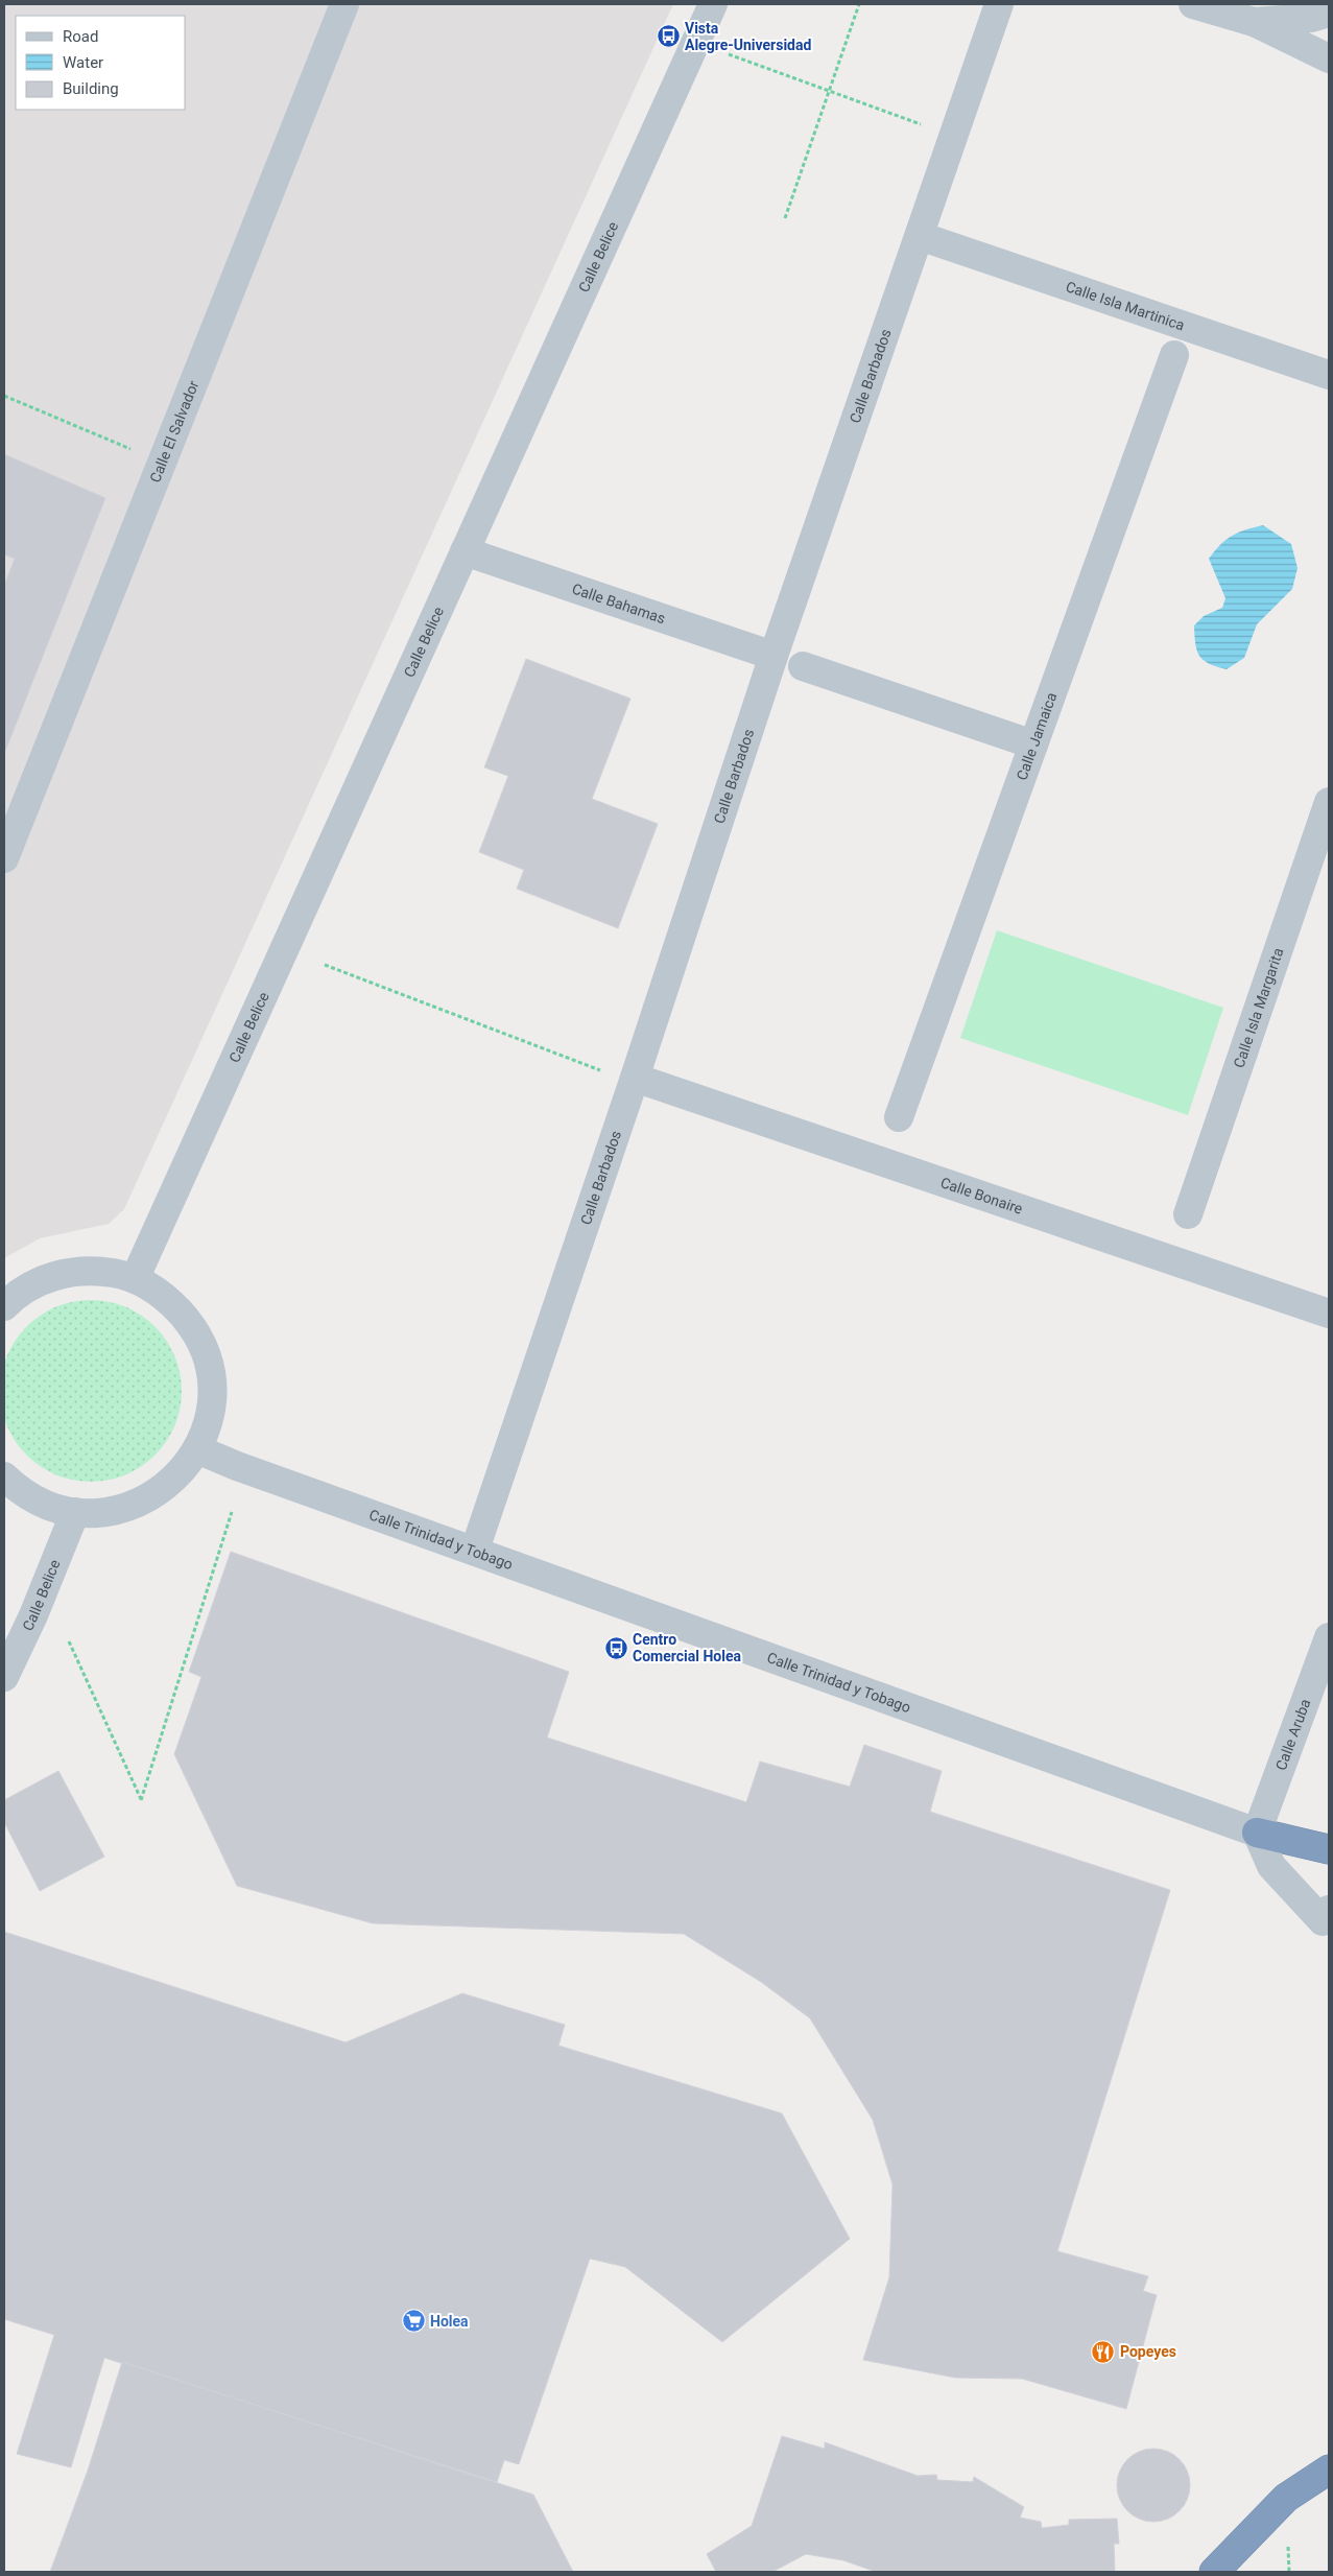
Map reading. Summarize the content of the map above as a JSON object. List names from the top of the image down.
{
  "streets": {
    "street": [
      "Calle Belice",
      "Calle Isla Martinica",
      "Calle Barbados",
      "Calle El Salvador",
      "Calle Bahamas",
      "Calle Jamaica",
      "Calle Isla Margarita",
      "Calle Bonaire",
      "Calle Trinidad y Tobago",
      "Calle Aruba"
    ]
  },
  "crossings": [
    ["Calle Belice", "Calle Bahamas"],
    ["Calle Isla Martinica", "Calle Barbados"],
    ["Calle Barbados", "Calle Bahamas"],
    ["Calle Barbados", "Calle Bonaire"],
    ["Calle Barbados", "Calle Trinidad y Tobago"],
    ["Calle Trinidad y Tobago", "Calle Aruba"]
  ],
  "places": {
    "bus stop": ["Vista Alegre-Universidad", "Centro Comercial Holea"],
    "supermarket": ["Holea"],
    "restaurant": ["Popeyes"]
  },
  "legend": ["Road", "Water", "Building"]
}
